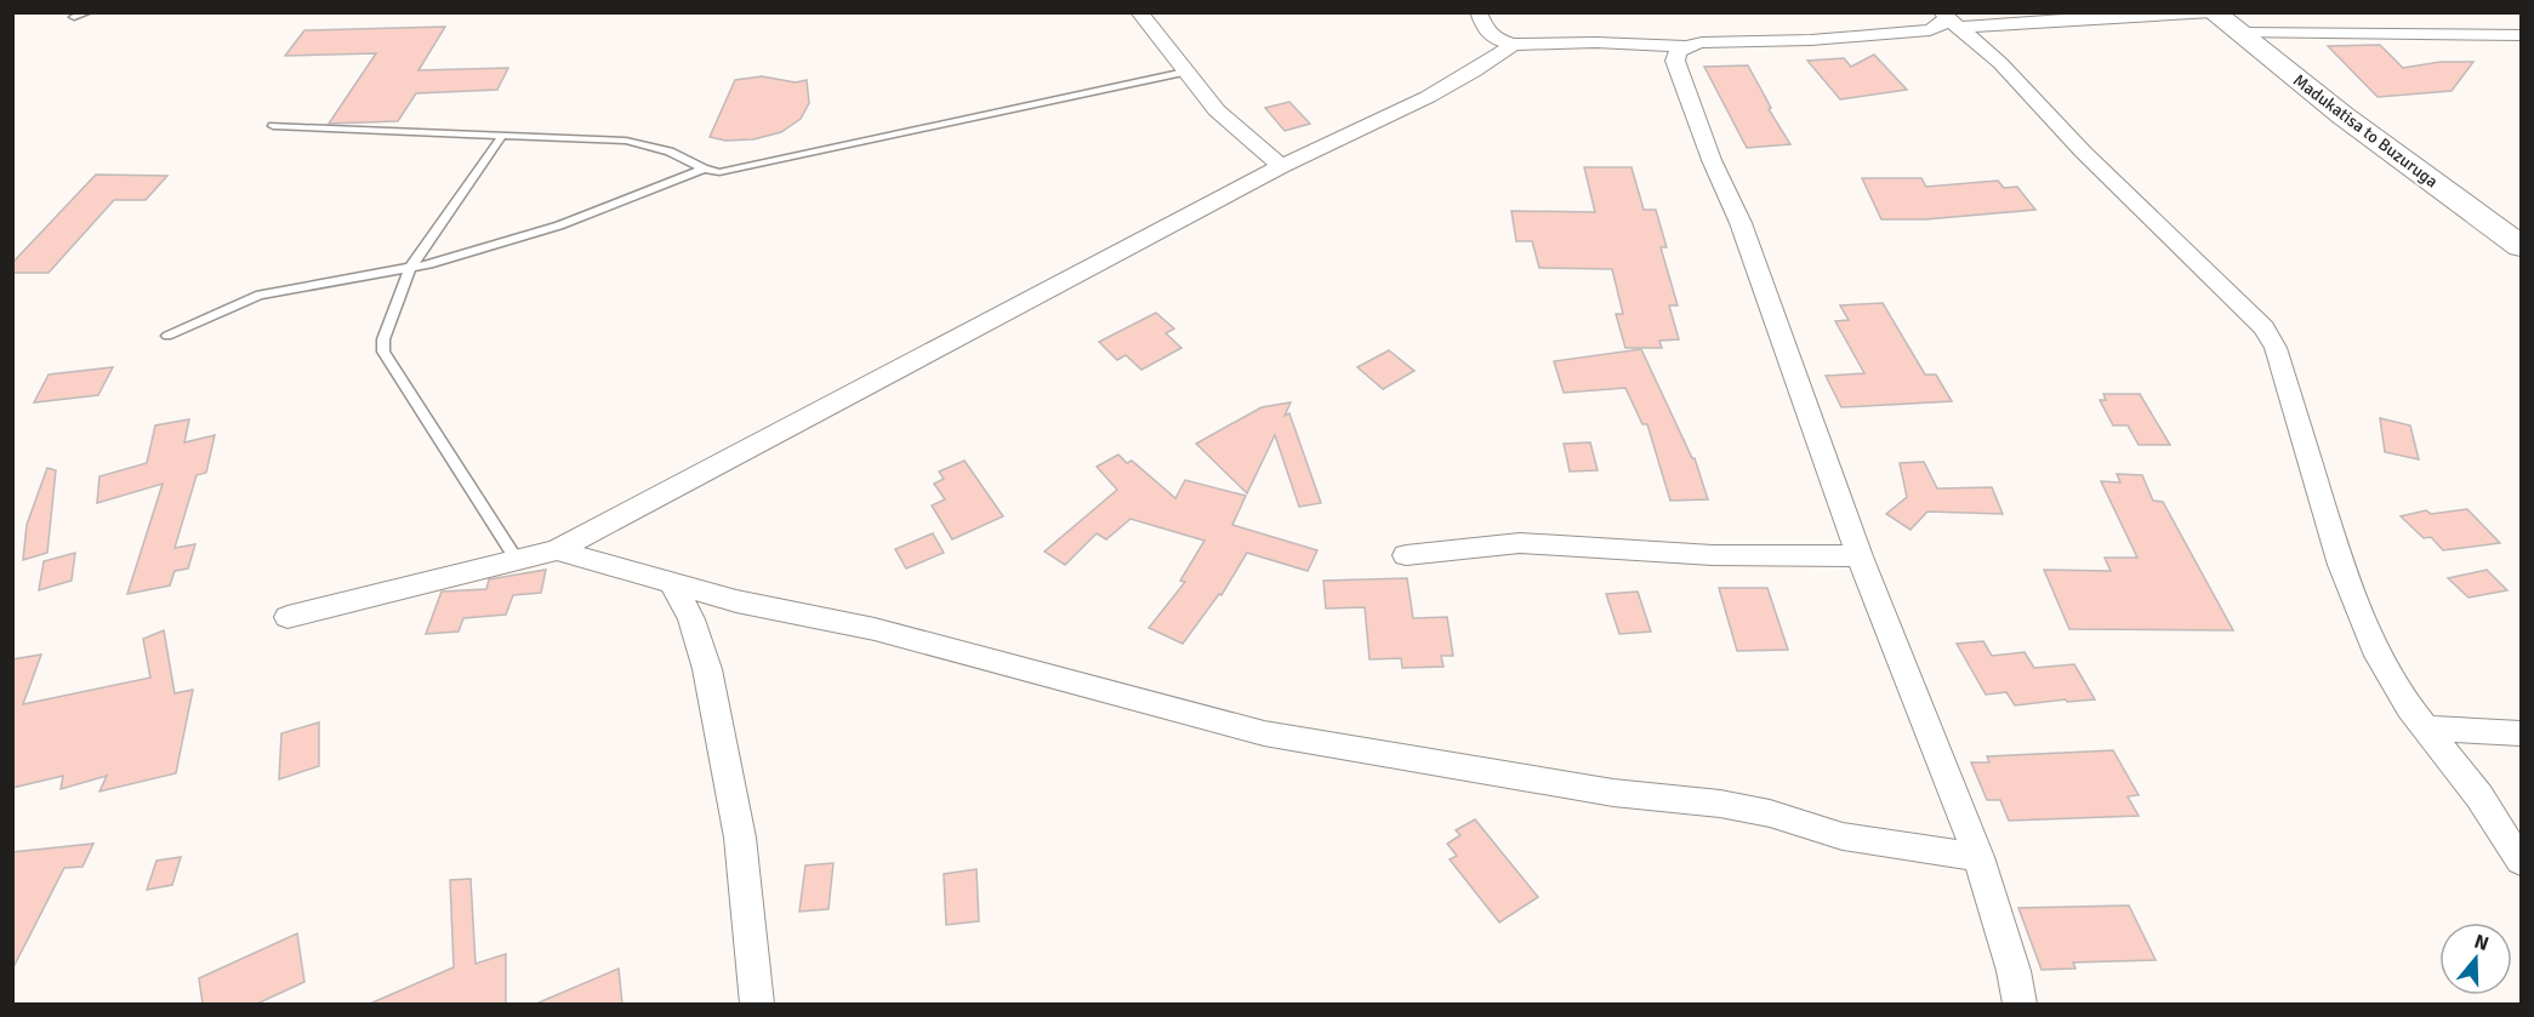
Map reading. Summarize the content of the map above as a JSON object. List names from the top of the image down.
{
  "streets": {
    "main road": ["Madukatisa to Buzuruga"]
  },
  "north": "top"
}
